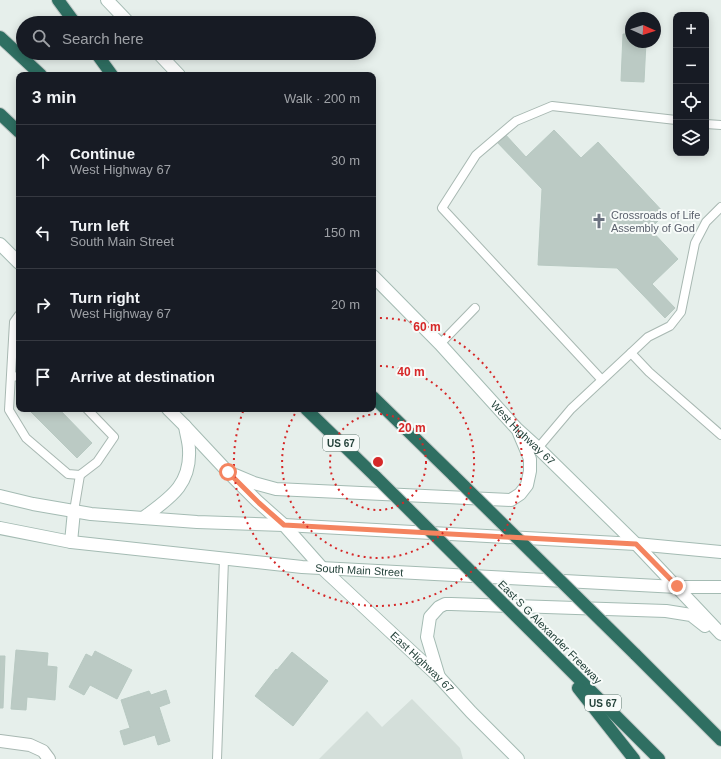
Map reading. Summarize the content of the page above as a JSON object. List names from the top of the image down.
{
  "streets": {
    "highway": ["US 67", "East S G Alexander Freeway"],
    "main road": ["West Highway 67", "South Main Street", "East Highway 67"]
  },
  "crossings": [
    ["West Highway 67", "South Main Street"],
    ["South Main Street", "East Highway 67"]
  ],
  "places": {
    "church": ["Crossroads of Life Assembly of God"]
  },
  "north": "right",
  "page": {
    "map_buttons": ["+", "−"],
    "search": "Search here",
    "heading": ["3 min", "Walk · 200 m"],
    "list": [
      ["Continue", "West Highway 67", "30 m"],
      ["Turn left", "South Main Street", "150 m"],
      ["Turn right", "West Highway 67", "20 m"],
      "Arrive at destination"
    ]
  },
  "rings": ["60 m", "40 m", "20 m"]
}
